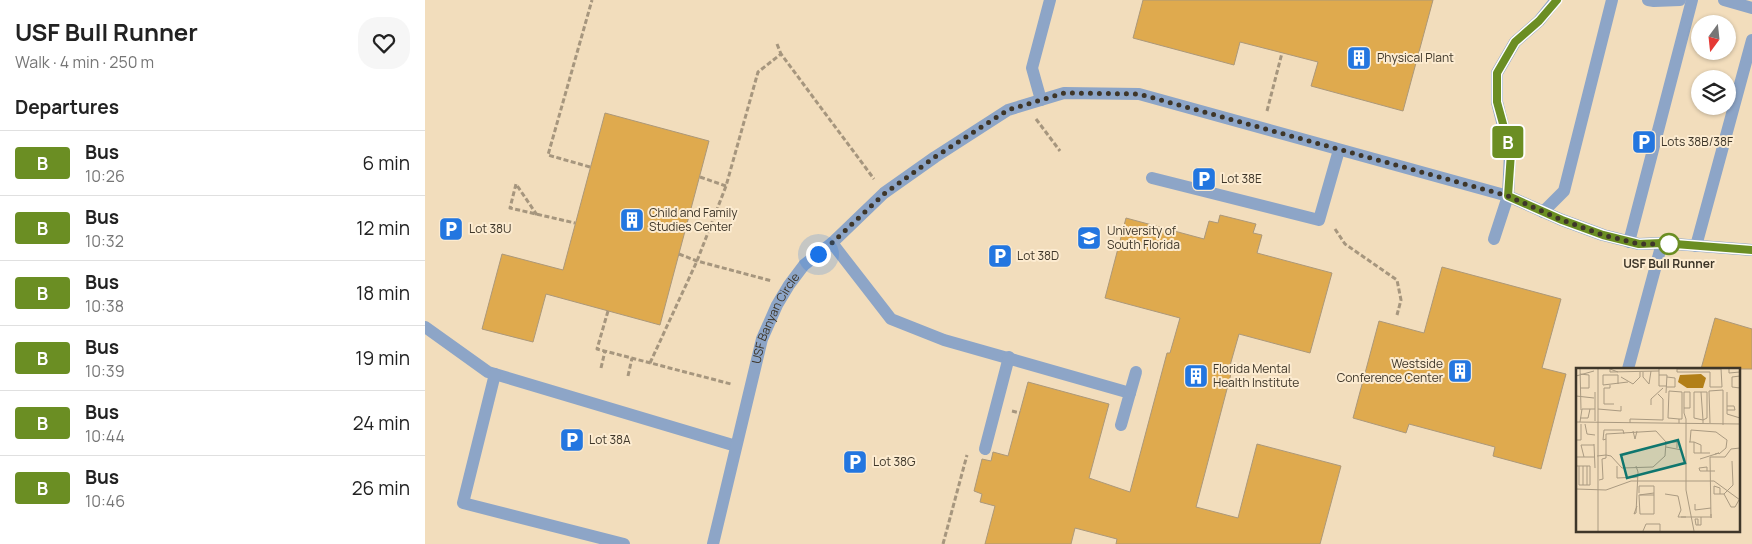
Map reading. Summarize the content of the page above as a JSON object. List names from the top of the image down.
{
  "streets": {
    "street": ["USF Banyan Circle"]
  },
  "places": {
    "building": [
      "Physical Plant",
      "Child and Family Studies Center",
      "Westside Conference Center",
      "Florida Mental Health Institute"
    ],
    "parking": [
      "Lots 38B/38F",
      "Lot 38E",
      "Lot 38U",
      "Lot 38D",
      "Lot 38A",
      "Lot 38G"
    ],
    "school or university": ["University of South Florida"],
    "other": ["USF Bull Runner"]
  },
  "lines": ["bus line B"],
  "north": "bottom",
  "page": {
    "heading": [
      ["USF Bull Runner", "Walk · 4 min · 250 m"],
      "Departures"
    ],
    "on_map": "B",
    "list": [
      {
        "mark": "B",
        "name": "Bus",
        "note": "10:26",
        "value": "6 min"
      },
      {
        "mark": "B",
        "name": "Bus",
        "note": "10:32",
        "value": "12 min"
      },
      {
        "mark": "B",
        "name": "Bus",
        "note": "10:38",
        "value": "18 min"
      },
      {
        "mark": "B",
        "name": "Bus",
        "note": "10:39",
        "value": "19 min"
      },
      {
        "mark": "B",
        "name": "Bus",
        "note": "10:44",
        "value": "24 min"
      },
      {
        "mark": "B",
        "name": "Bus",
        "note": "10:46",
        "value": "26 min"
      }
    ]
  }
}
